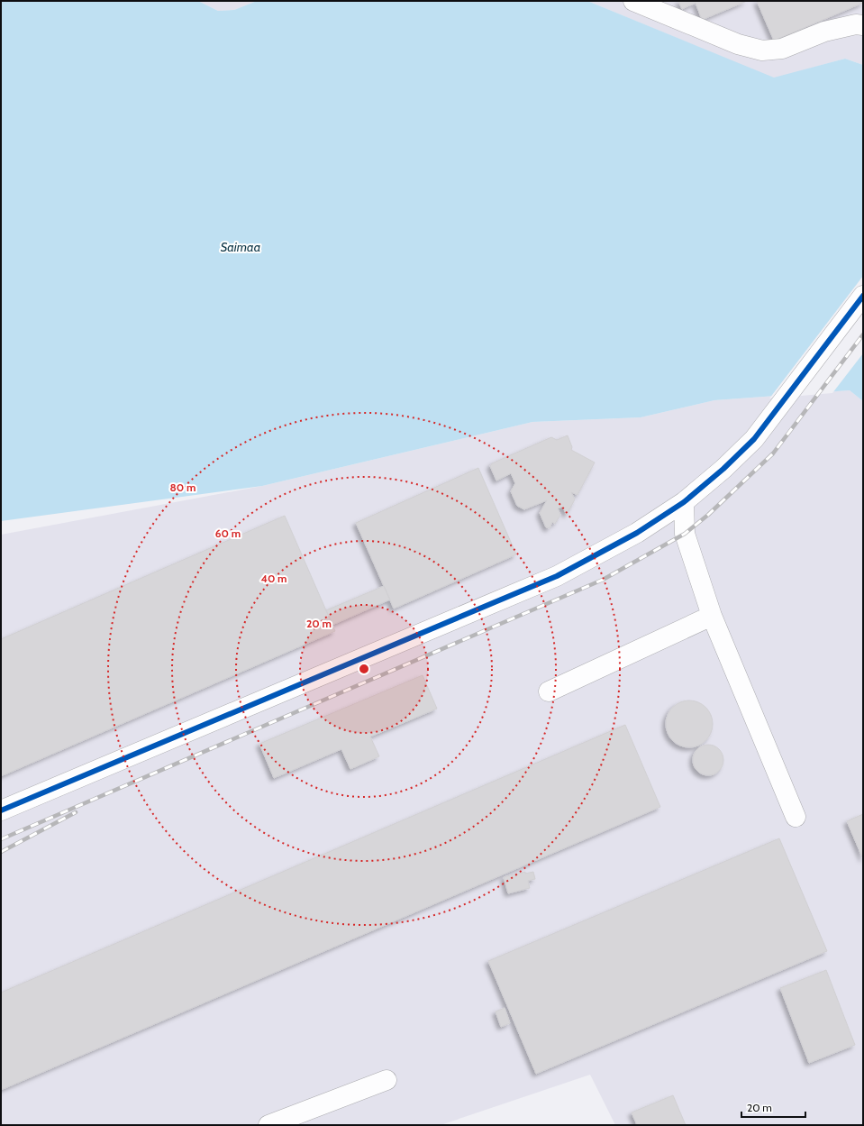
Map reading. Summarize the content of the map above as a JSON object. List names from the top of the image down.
{
  "water": ["Saimaa"],
  "scale_bar": "20 m",
  "rings": [
    "80 m",
    "60 m",
    "40 m",
    "20 m"
  ]
}
